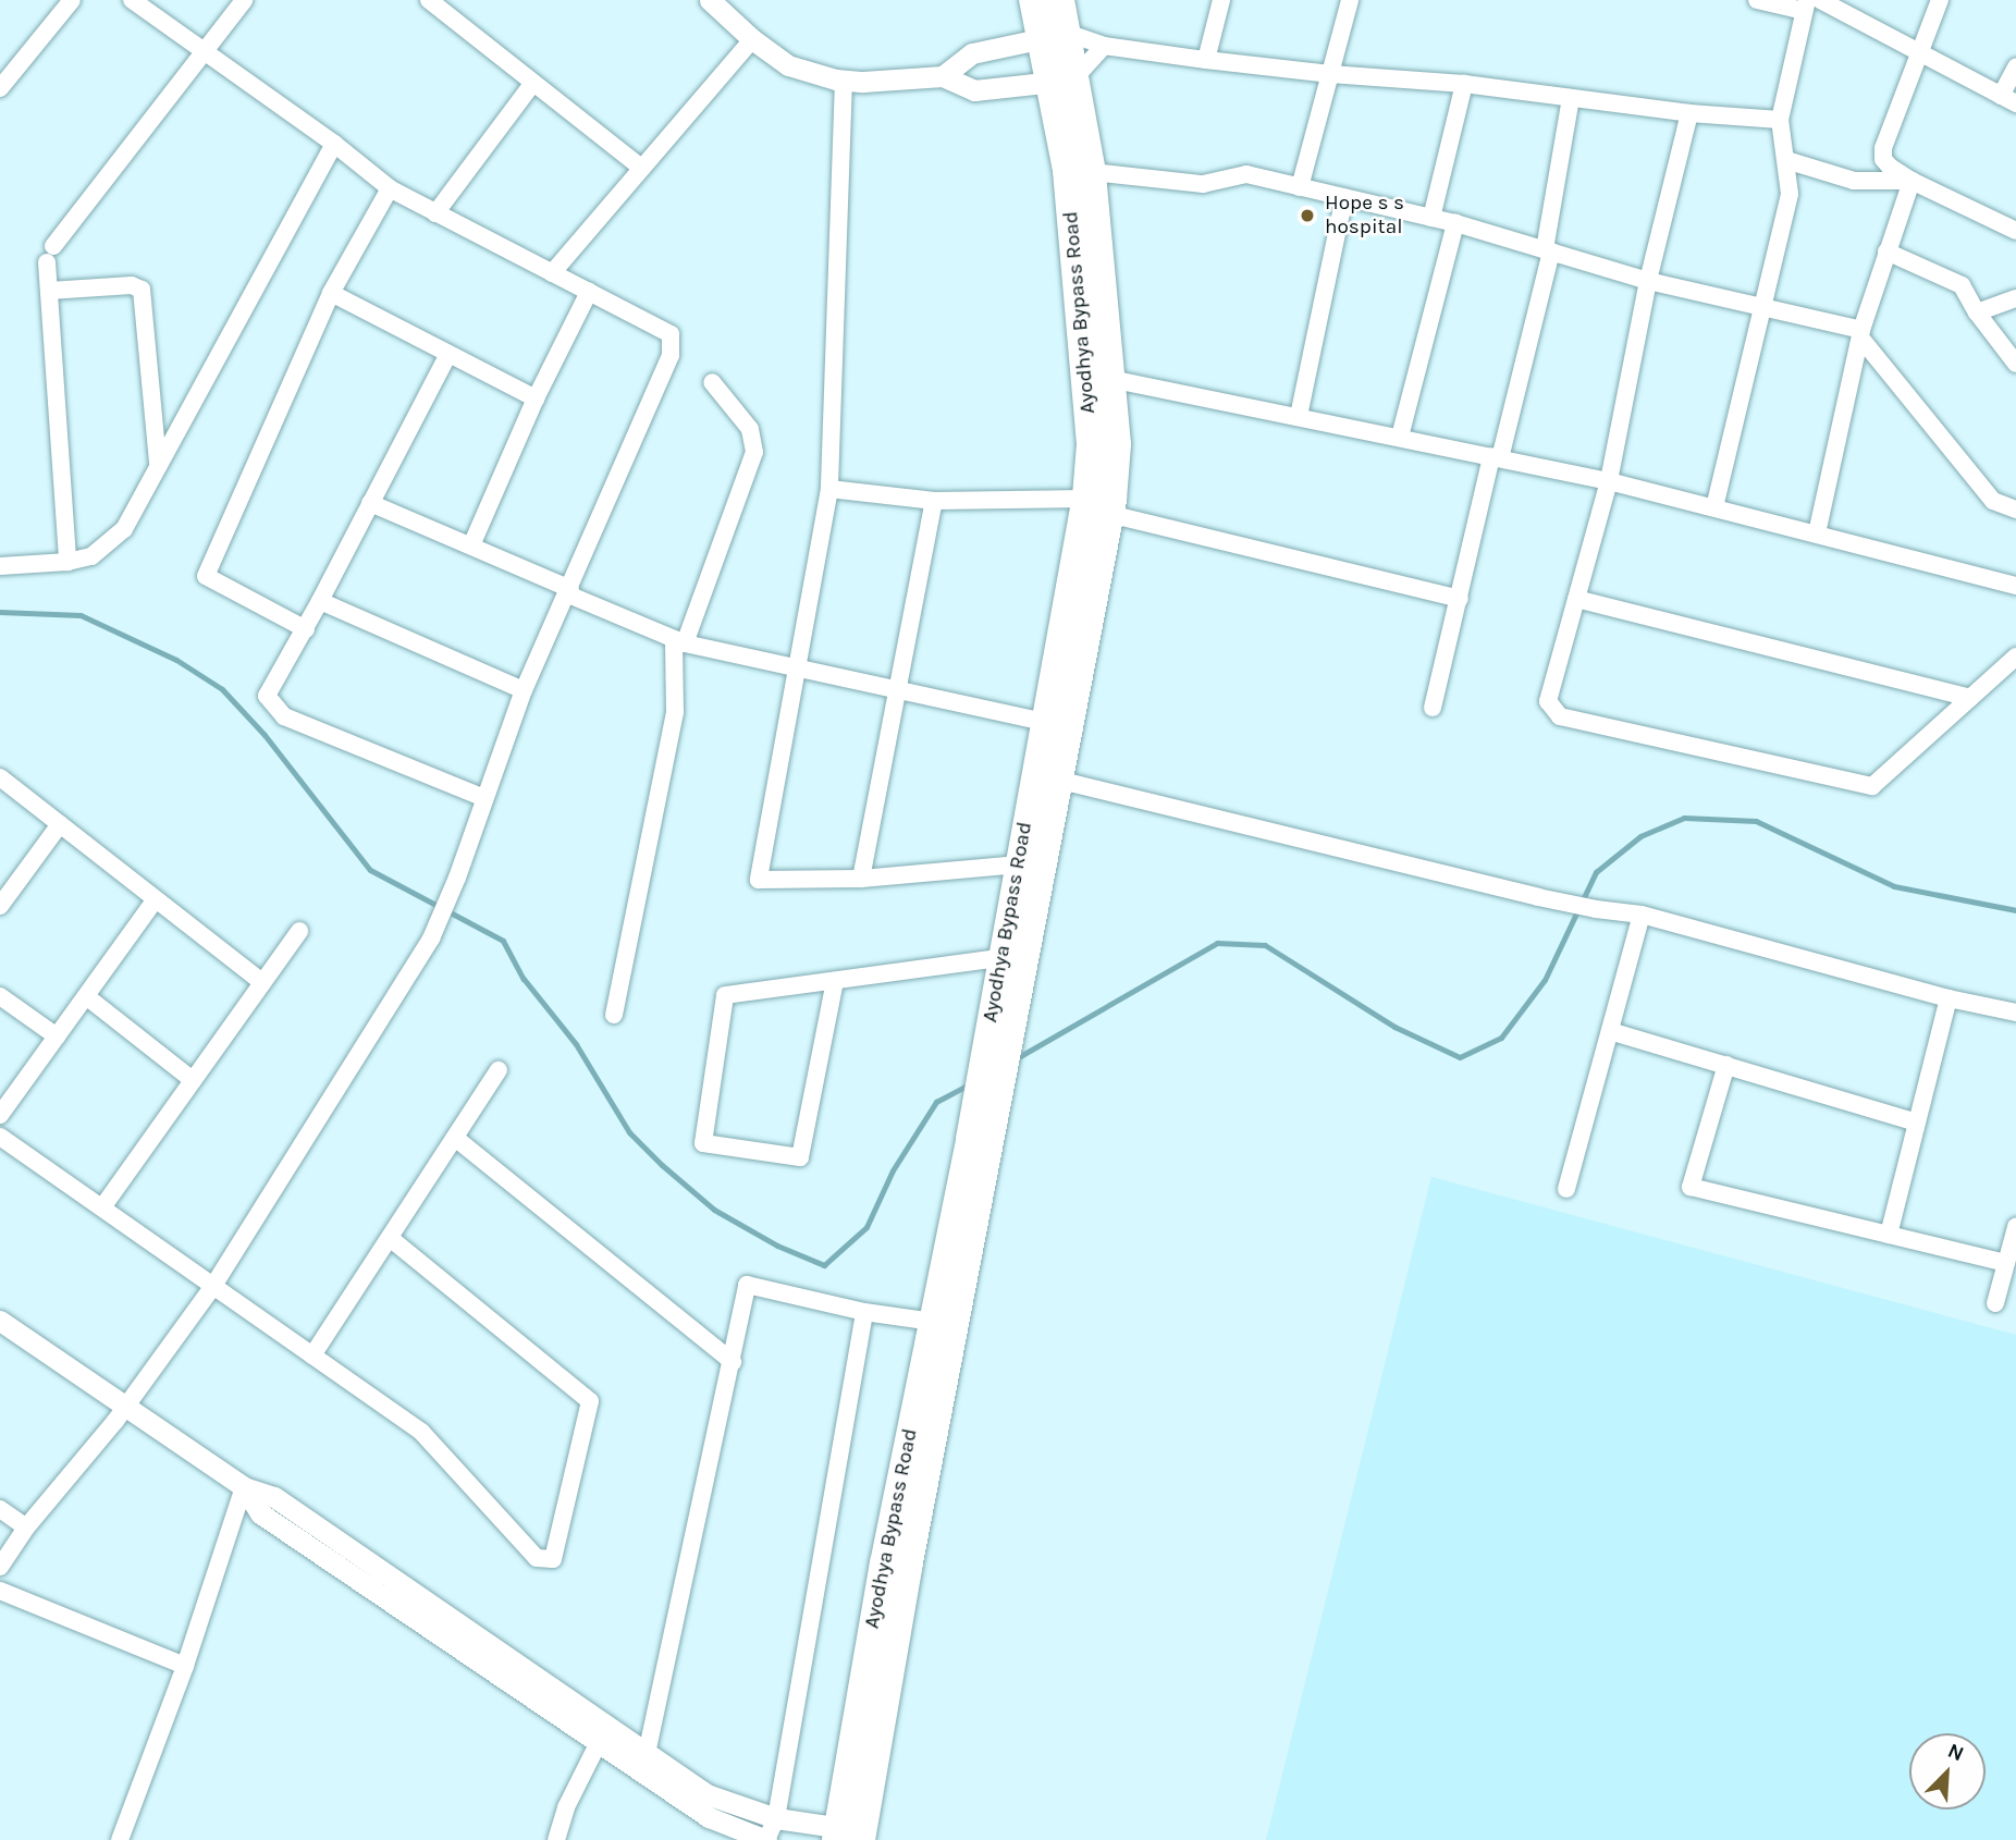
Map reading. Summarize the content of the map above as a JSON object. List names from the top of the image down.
{
  "streets": {
    "main road": ["Ayodhya Bypass Road"]
  },
  "places": ["Hope s s hospital"],
  "north": "top right"
}
